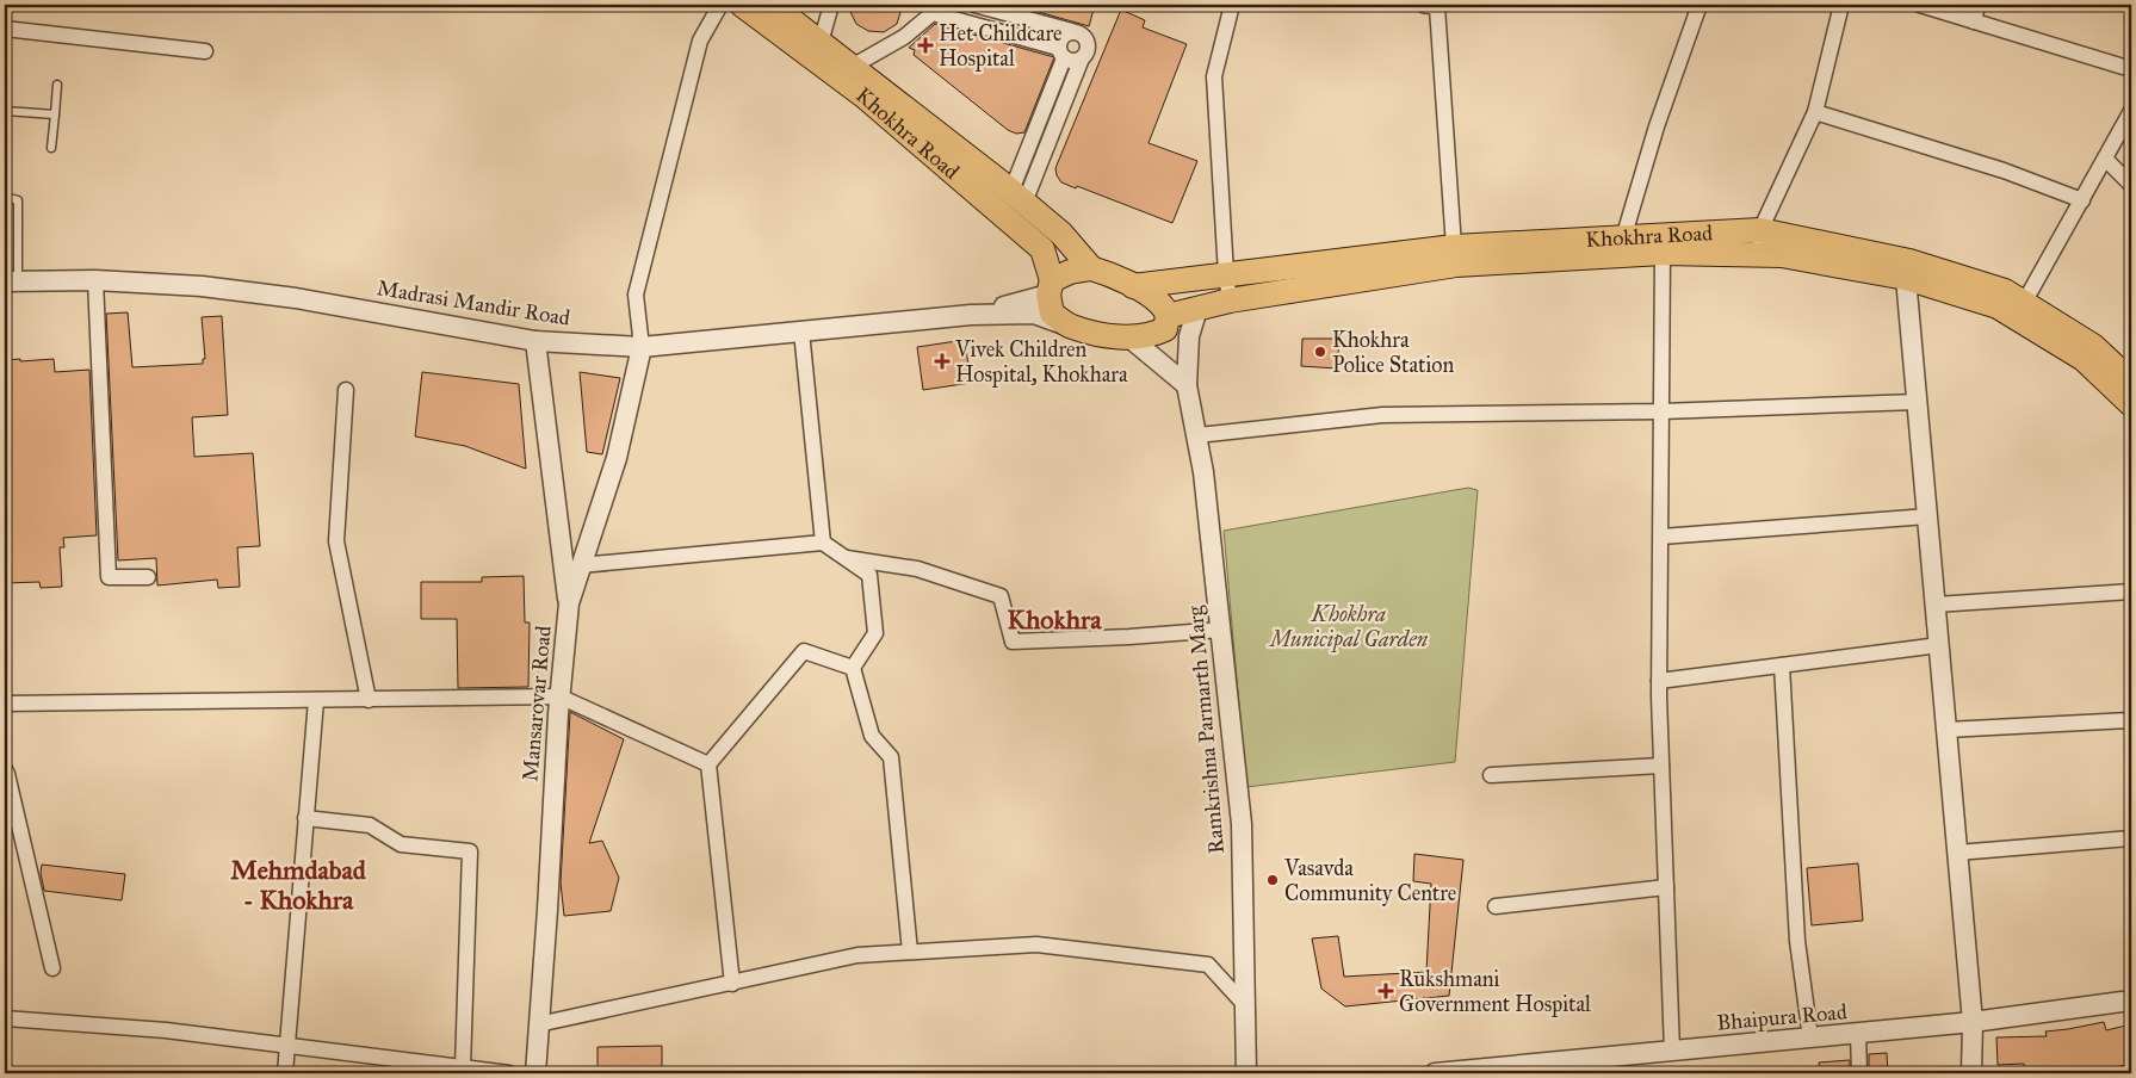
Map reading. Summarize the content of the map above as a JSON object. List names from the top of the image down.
{
  "streets": {
    "main road": ["Khokhra Road"],
    "street": [
      "Madrasi Mandir Road",
      "Mansarovar Road",
      "Ramkrishna Parmarth Marg",
      "Bhaipura Road"
    ]
  },
  "crossings": [
    ["Khokhra Road", "Ramkrishna Parmarth Marg"],
    ["Madrasi Mandir Road", "Mansarovar Road"]
  ],
  "districts": ["Khokhra", "Mehmdabad - Khokhra"],
  "parks": ["Khokhra Municipal Garden"],
  "places": {
    "health": ["Het Childcare Hospital", "Vivek Children Hospital, Khokhara", "Rukshmani Government Hospital"],
    "other": ["Khokhra Police Station", "Vasavda Community Centre"]
  }
}
